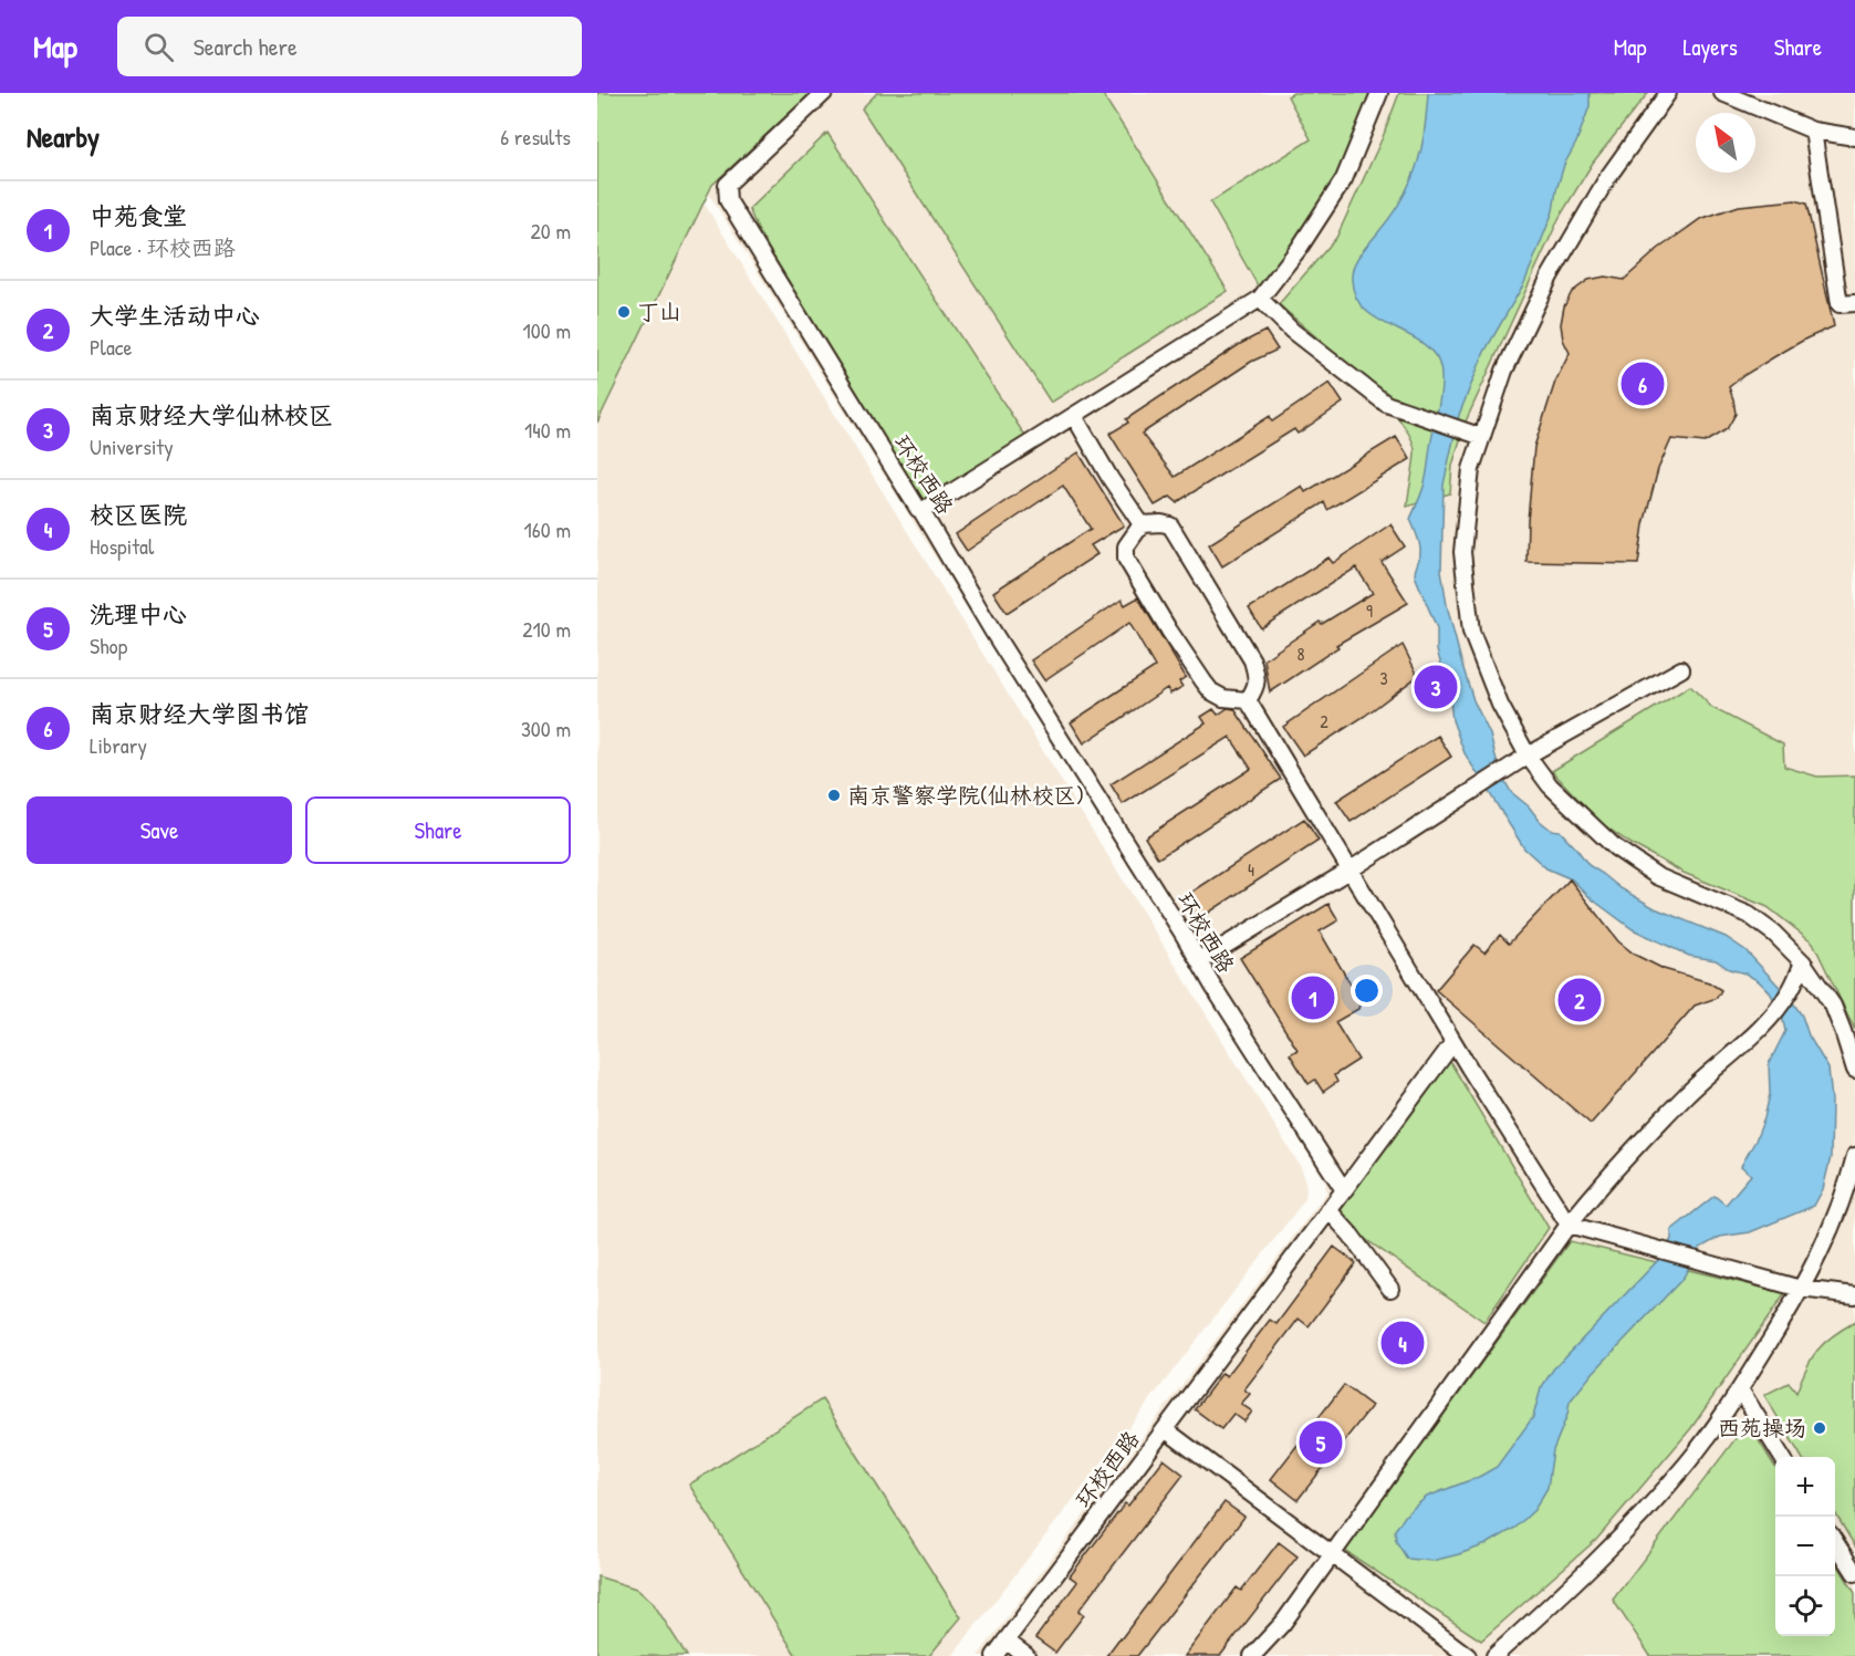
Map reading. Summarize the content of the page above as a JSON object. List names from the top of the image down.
{
  "streets": {
    "street": ["环校西路"]
  },
  "places": ["丁山", "南京警察学院(仙林校区)", "西苑操场"],
  "house_numbers": [
    "9",
    "8",
    "3",
    "2",
    "4"
  ],
  "north": "top left",
  "page": {
    "header": "Map",
    "search": "Search here",
    "nav": ["Map", "Layers", "Share"],
    "heading": ["Nearby", "6 results"],
    "list": [
      {
        "mark": "1",
        "name": "中苑食堂",
        "note": "Place · 环校西路",
        "value": "20 m"
      },
      {
        "mark": "2",
        "name": "大学生活动中心",
        "note": "Place",
        "value": "100 m"
      },
      {
        "mark": "3",
        "name": "南京财经大学仙林校区",
        "note": "University",
        "value": "140 m"
      },
      {
        "mark": "4",
        "name": "校区医院",
        "note": "Hospital",
        "value": "160 m"
      },
      {
        "mark": "5",
        "name": "洗理中心",
        "note": "Shop",
        "value": "210 m"
      },
      {
        "mark": "6",
        "name": "南京财经大学图书馆",
        "note": "Library",
        "value": "300 m"
      }
    ],
    "pins": [
      "6",
      "3",
      "1",
      "2",
      "4",
      "5"
    ],
    "buttons": ["Save", "Share"],
    "map_buttons": ["+", "−"]
  }
}
